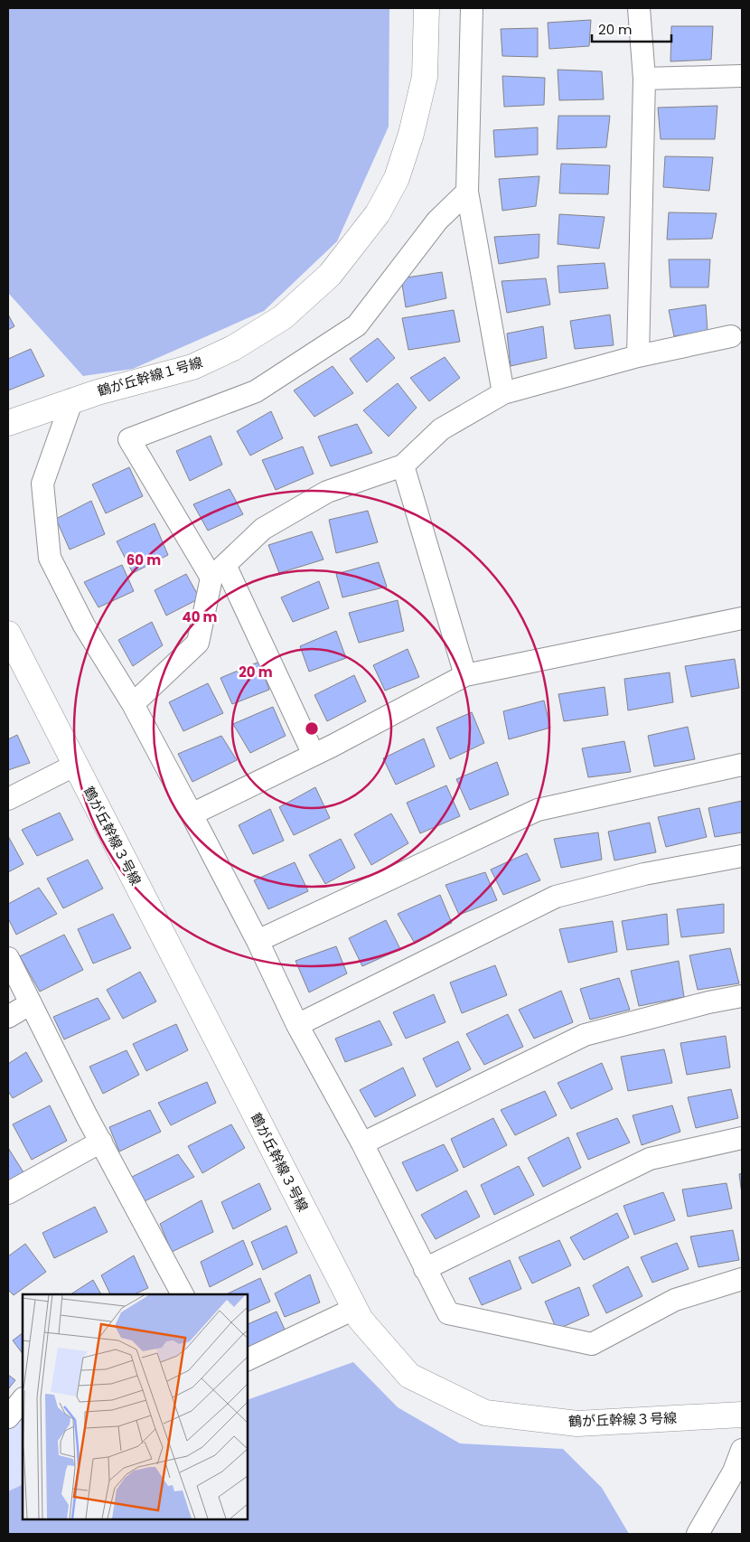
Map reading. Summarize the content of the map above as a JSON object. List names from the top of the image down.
{
  "streets": {
    "street": ["鶴が丘幹線１号線", "鶴が丘幹線３号線"]
  },
  "scale_bar": "20 m",
  "rings": ["60 m", "40 m", "20 m"]
}
